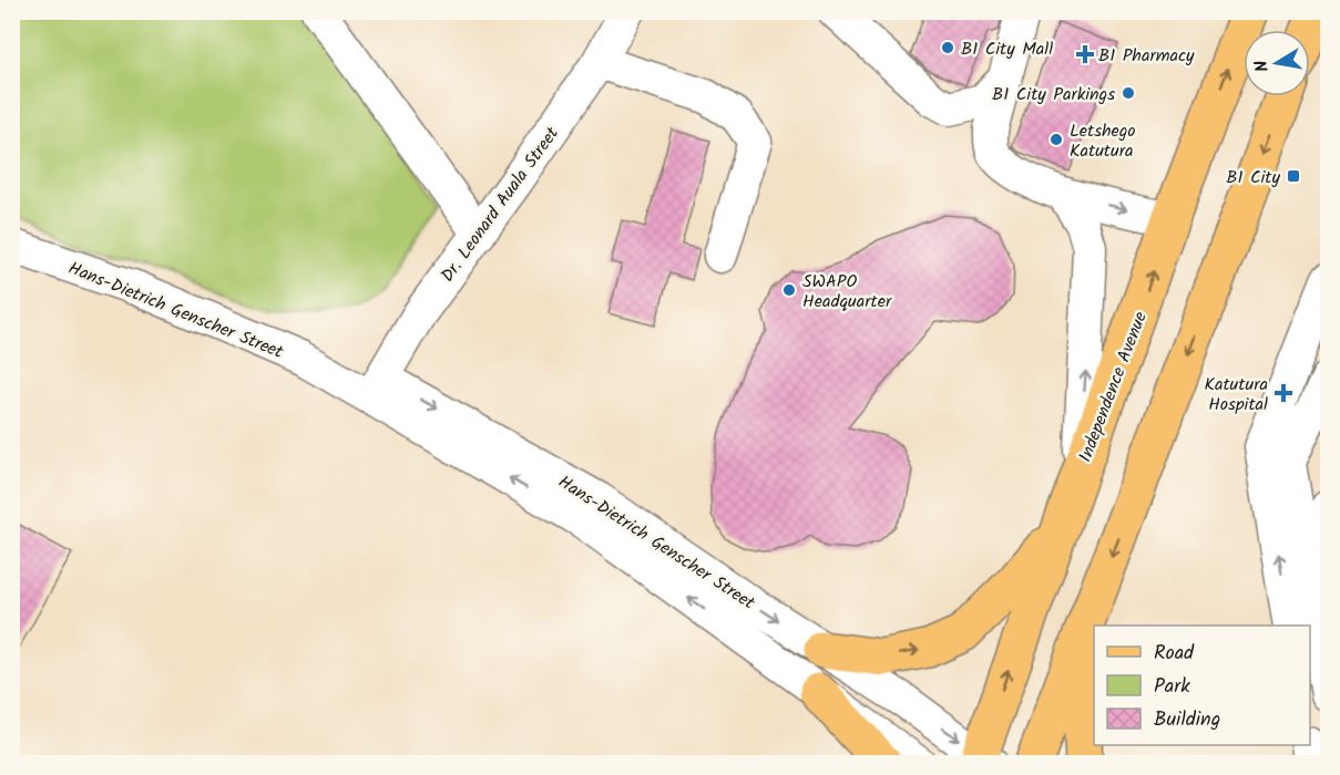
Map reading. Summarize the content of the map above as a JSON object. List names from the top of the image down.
{
  "streets": {
    "main road": ["Independence Avenue"],
    "street": ["Dr. Leonard Auala Street", "Hans-Dietrich Genscher Street"]
  },
  "crossings": [
    ["Dr. Leonard Auala Street", "Hans-Dietrich Genscher Street"],
    ["Hans-Dietrich Genscher Street", "Independence Avenue"]
  ],
  "places": {
    "other": [
      "B1 City Mall",
      "B1 City Parkings",
      "Letshego Katutura",
      "SWAPO Headquarter"
    ],
    "health": ["B1 Pharmacy", "Katutura Hospital"],
    "transit": ["B1 City"]
  },
  "legend": ["Road", "Park", "Building"],
  "north": "left"
}
